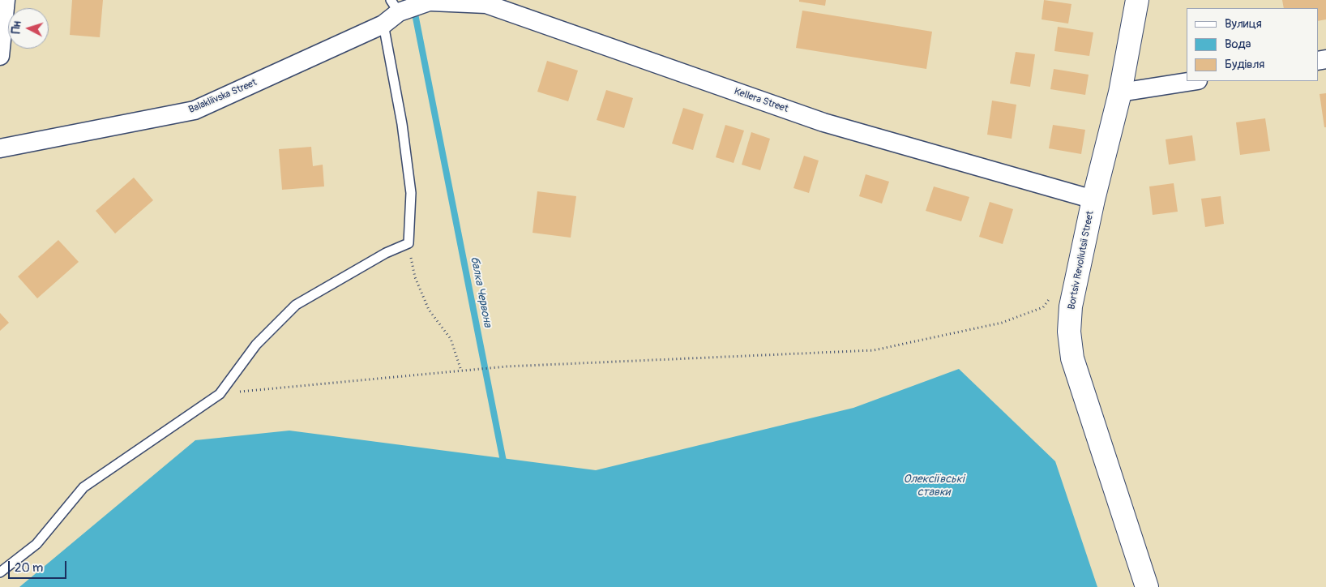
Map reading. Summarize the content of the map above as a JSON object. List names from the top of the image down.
{
  "streets": {
    "street": ["Balakliivska Street", "Kellera Street", "Bortsiv Revoliutsii Street"]
  },
  "crossings": [
    ["Balakliivska Street", "Kellera Street"],
    ["Kellera Street", "Bortsiv Revoliutsii Street"]
  ],
  "water": ["балка Червона", "Олексіївські ставки"],
  "legend": ["Вулиця", "Вода", "Будівля"],
  "scale_bar": "20 m",
  "north": "left"
}
